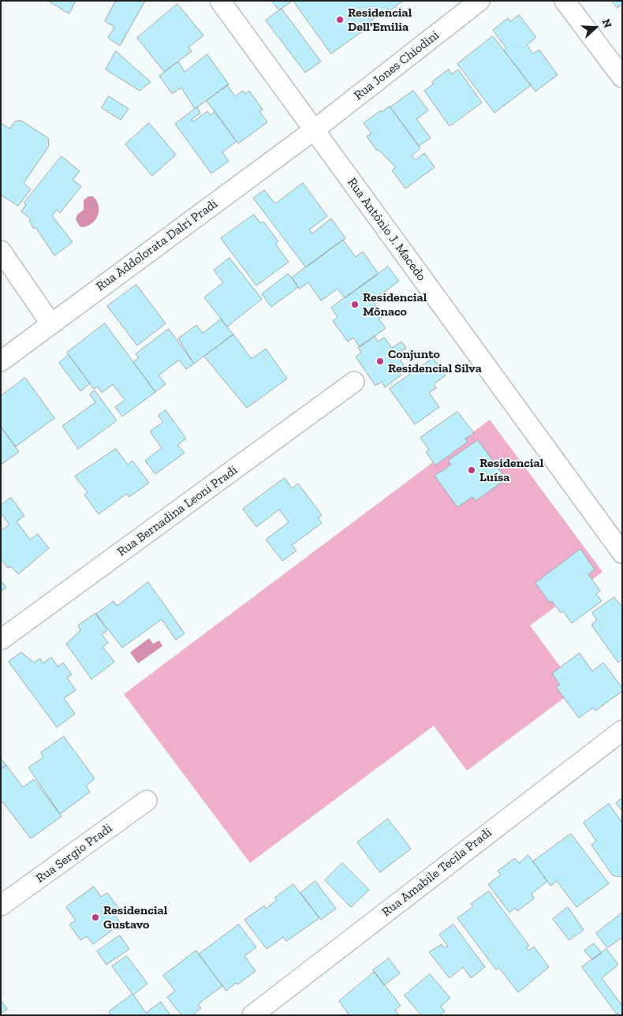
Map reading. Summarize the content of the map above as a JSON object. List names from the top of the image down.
{
  "streets": {
    "street": [
      "Rua Jones Chiodini",
      "Rua Antônio J. Macedo",
      "Rua Addolorata Dalri Pradi",
      "Rua Bernadina Leoni Pradi",
      "Rua Sergio Pradi",
      "Rua Amabile Tecila Pradi"
    ]
  },
  "crossings": [
    ["Rua Jones Chiodini", "Rua Antônio J. Macedo"],
    ["Rua Jones Chiodini", "Rua Addolorata Dalri Pradi"],
    ["Rua Antônio J. Macedo", "Rua Addolorata Dalri Pradi"]
  ],
  "places": [
    "Residencial Dell'Emilia",
    "Residencial Mônaco",
    "Conjunto Residencial Silva",
    "Residencial Luísa",
    "Residencial Gustavo"
  ],
  "north": "right"
}
